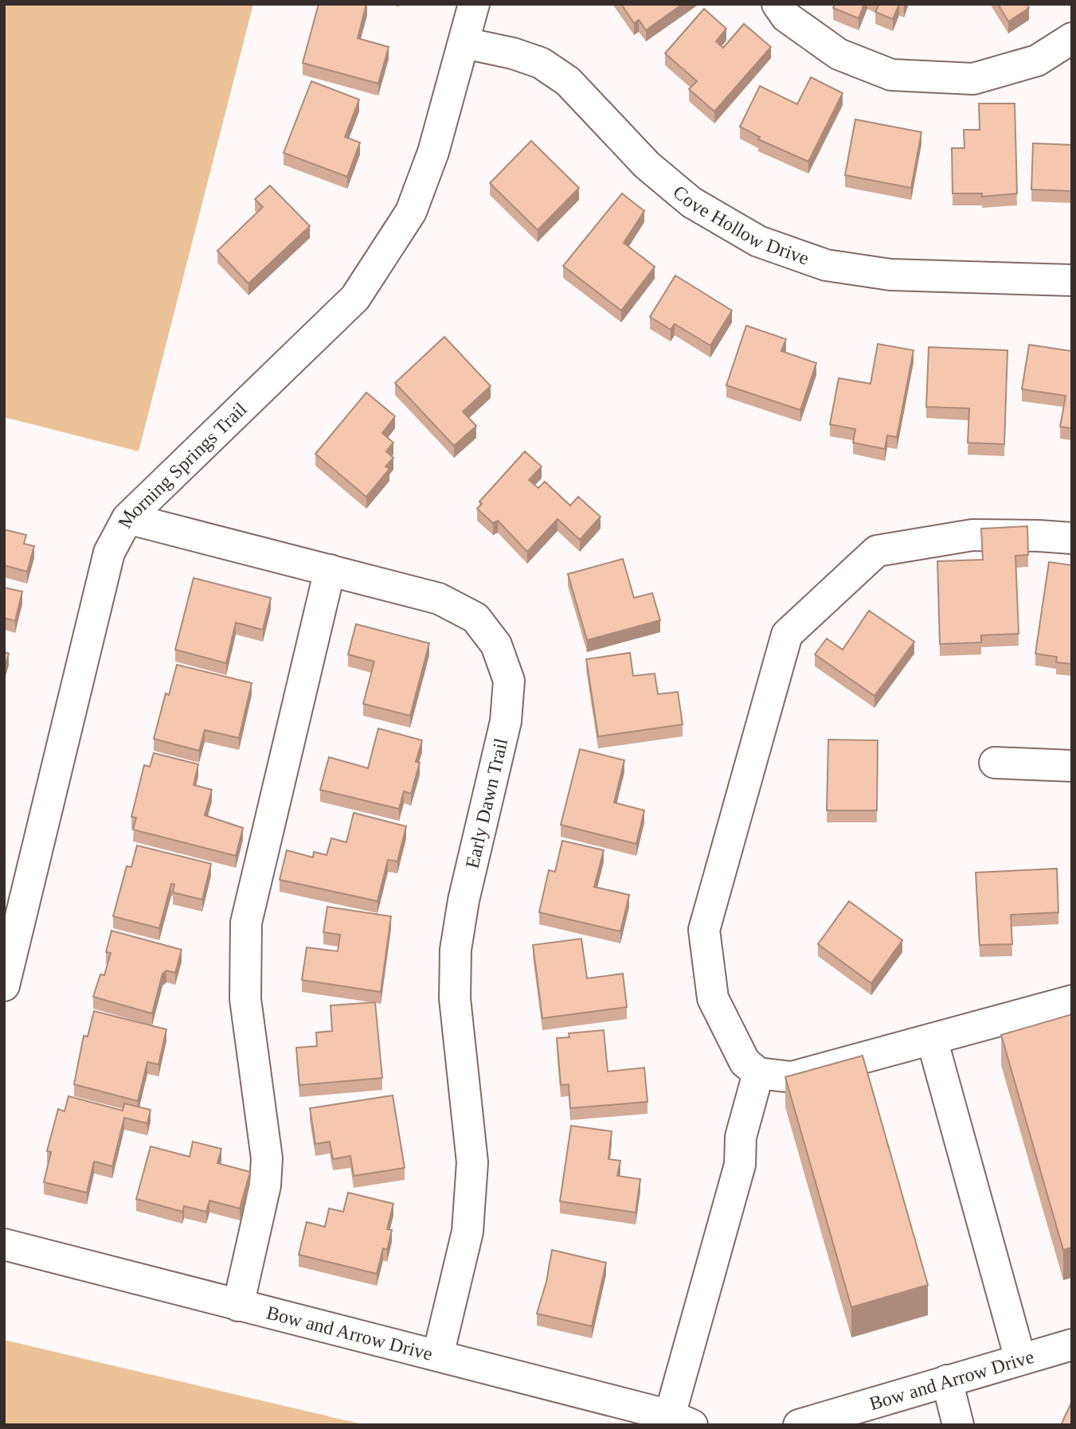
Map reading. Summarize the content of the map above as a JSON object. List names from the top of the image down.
{
  "streets": {
    "street": [
      "Cove Hollow Drive",
      "Morning Springs Trail",
      "Early Dawn Trail",
      "Bow and Arrow Drive"
    ]
  },
  "crossings": [
    ["Cove Hollow Drive", "Morning Springs Trail"],
    ["Morning Springs Trail", "Early Dawn Trail"],
    ["Early Dawn Trail", "Bow and Arrow Drive"]
  ]
}
